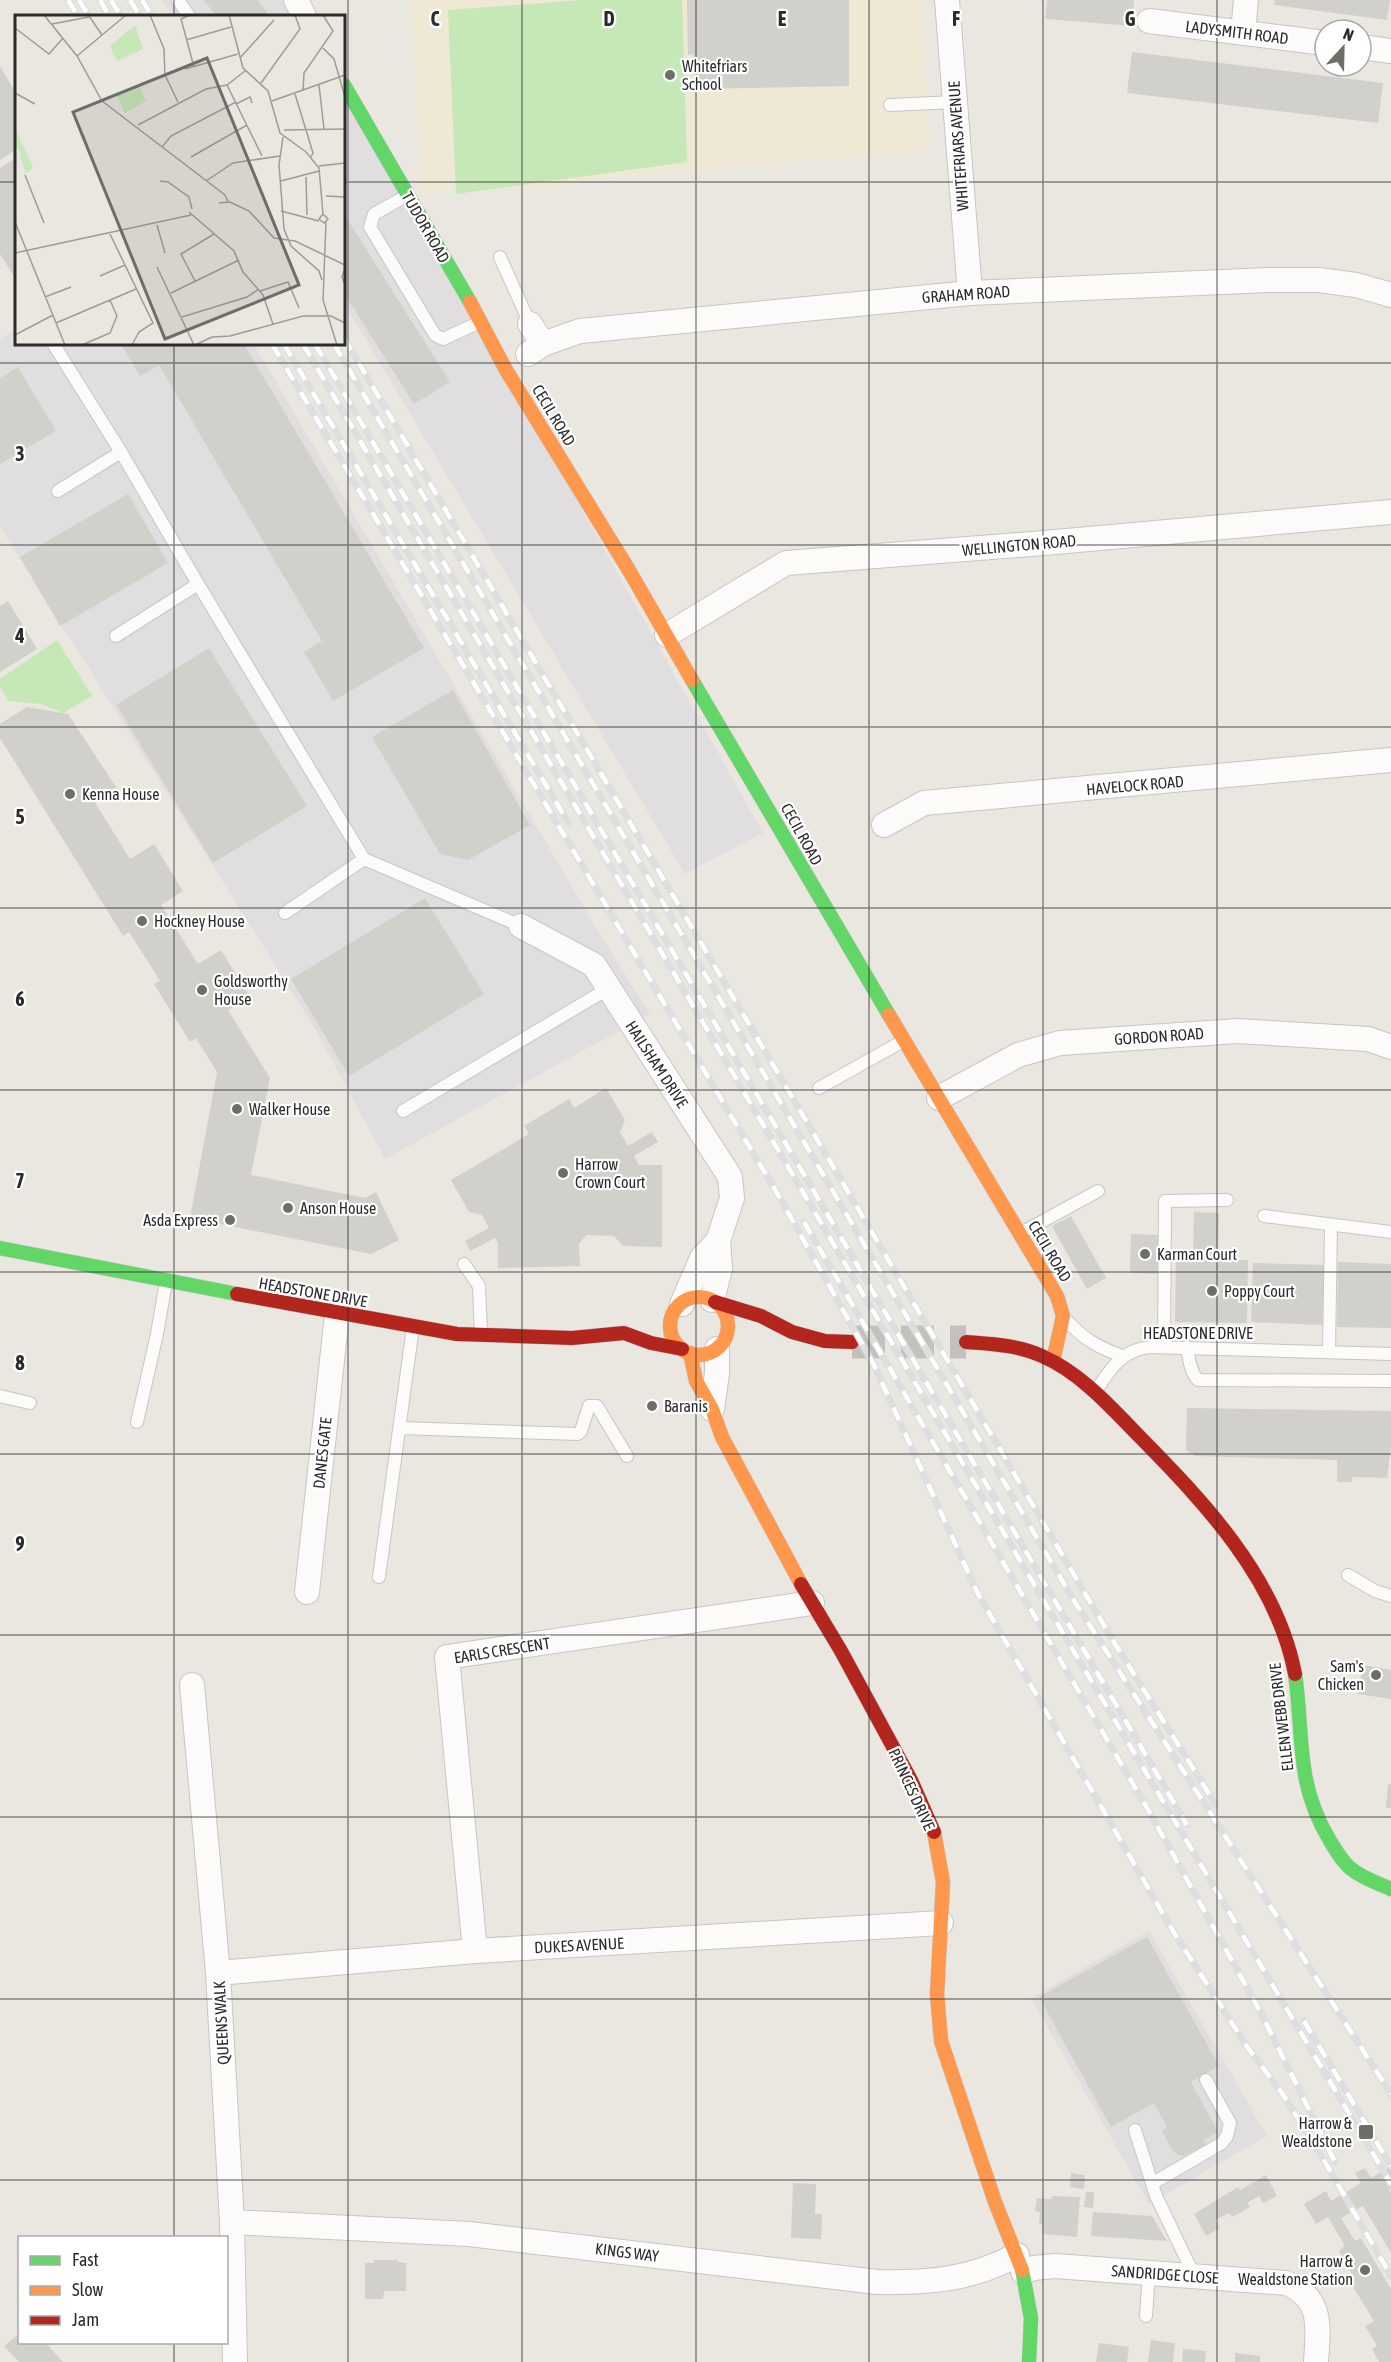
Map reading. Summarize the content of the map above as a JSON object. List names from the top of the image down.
{
  "streets": {
    "street": [
      "LADYSMITH ROAD",
      "WHITEFRIARS AVENUE",
      "TUDOR ROAD",
      "GRAHAM ROAD",
      "CECIL ROAD",
      "WELLINGTON ROAD",
      "HAVELOCK ROAD",
      "GORDON ROAD",
      "HAILSHAM DRIVE",
      "HEADSTONE DRIVE",
      "DANES GATE",
      "EARLS CRESCENT",
      "ELLEN WEBB DRIVE",
      "PRINCES DRIVE",
      "DUKES AVENUE",
      "QUEENS WALK",
      "KINGS WAY",
      "SANDRIDGE CLOSE"
    ]
  },
  "crossings": [
    ["WHITEFRIARS AVENUE", "GRAHAM ROAD"],
    ["TUDOR ROAD", "CECIL ROAD"],
    ["CECIL ROAD", "WELLINGTON ROAD"],
    ["CECIL ROAD", "GORDON ROAD"],
    ["CECIL ROAD", "HEADSTONE DRIVE"],
    ["HAILSHAM DRIVE", "HEADSTONE DRIVE"],
    ["HAILSHAM DRIVE", "PRINCES DRIVE"],
    ["HEADSTONE DRIVE", "DANES GATE"],
    ["HEADSTONE DRIVE", "PRINCES DRIVE"],
    ["EARLS CRESCENT", "PRINCES DRIVE"],
    ["EARLS CRESCENT", "DUKES AVENUE"],
    ["PRINCES DRIVE", "DUKES AVENUE"],
    ["PRINCES DRIVE", "KINGS WAY"],
    ["PRINCES DRIVE", "SANDRIDGE CLOSE"],
    ["DUKES AVENUE", "QUEENS WALK"],
    ["QUEENS WALK", "KINGS WAY"],
    ["KINGS WAY", "SANDRIDGE CLOSE"]
  ],
  "places": {
    "other": [
      "Whitefriars School",
      "Kenna House",
      "Hockney House",
      "Goldsworthy House",
      "Walker House",
      "Harrow Crown Court",
      "Anson House",
      "Asda Express",
      "Karman Court",
      "Poppy Court",
      "Baranis",
      "Sam's Chicken",
      "Harrow & Wealdstone Station"
    ],
    "transit": ["Harrow & Wealdstone"]
  },
  "legend": ["Fast", "Slow", "Jam"],
  "north": "top",
  "grid": {
    "columns": [
      "C",
      "D",
      "E",
      "F",
      "G"
    ],
    "rows": [
      "3",
      "4",
      "5",
      "6",
      "7",
      "8",
      "9"
    ]
  }
}
